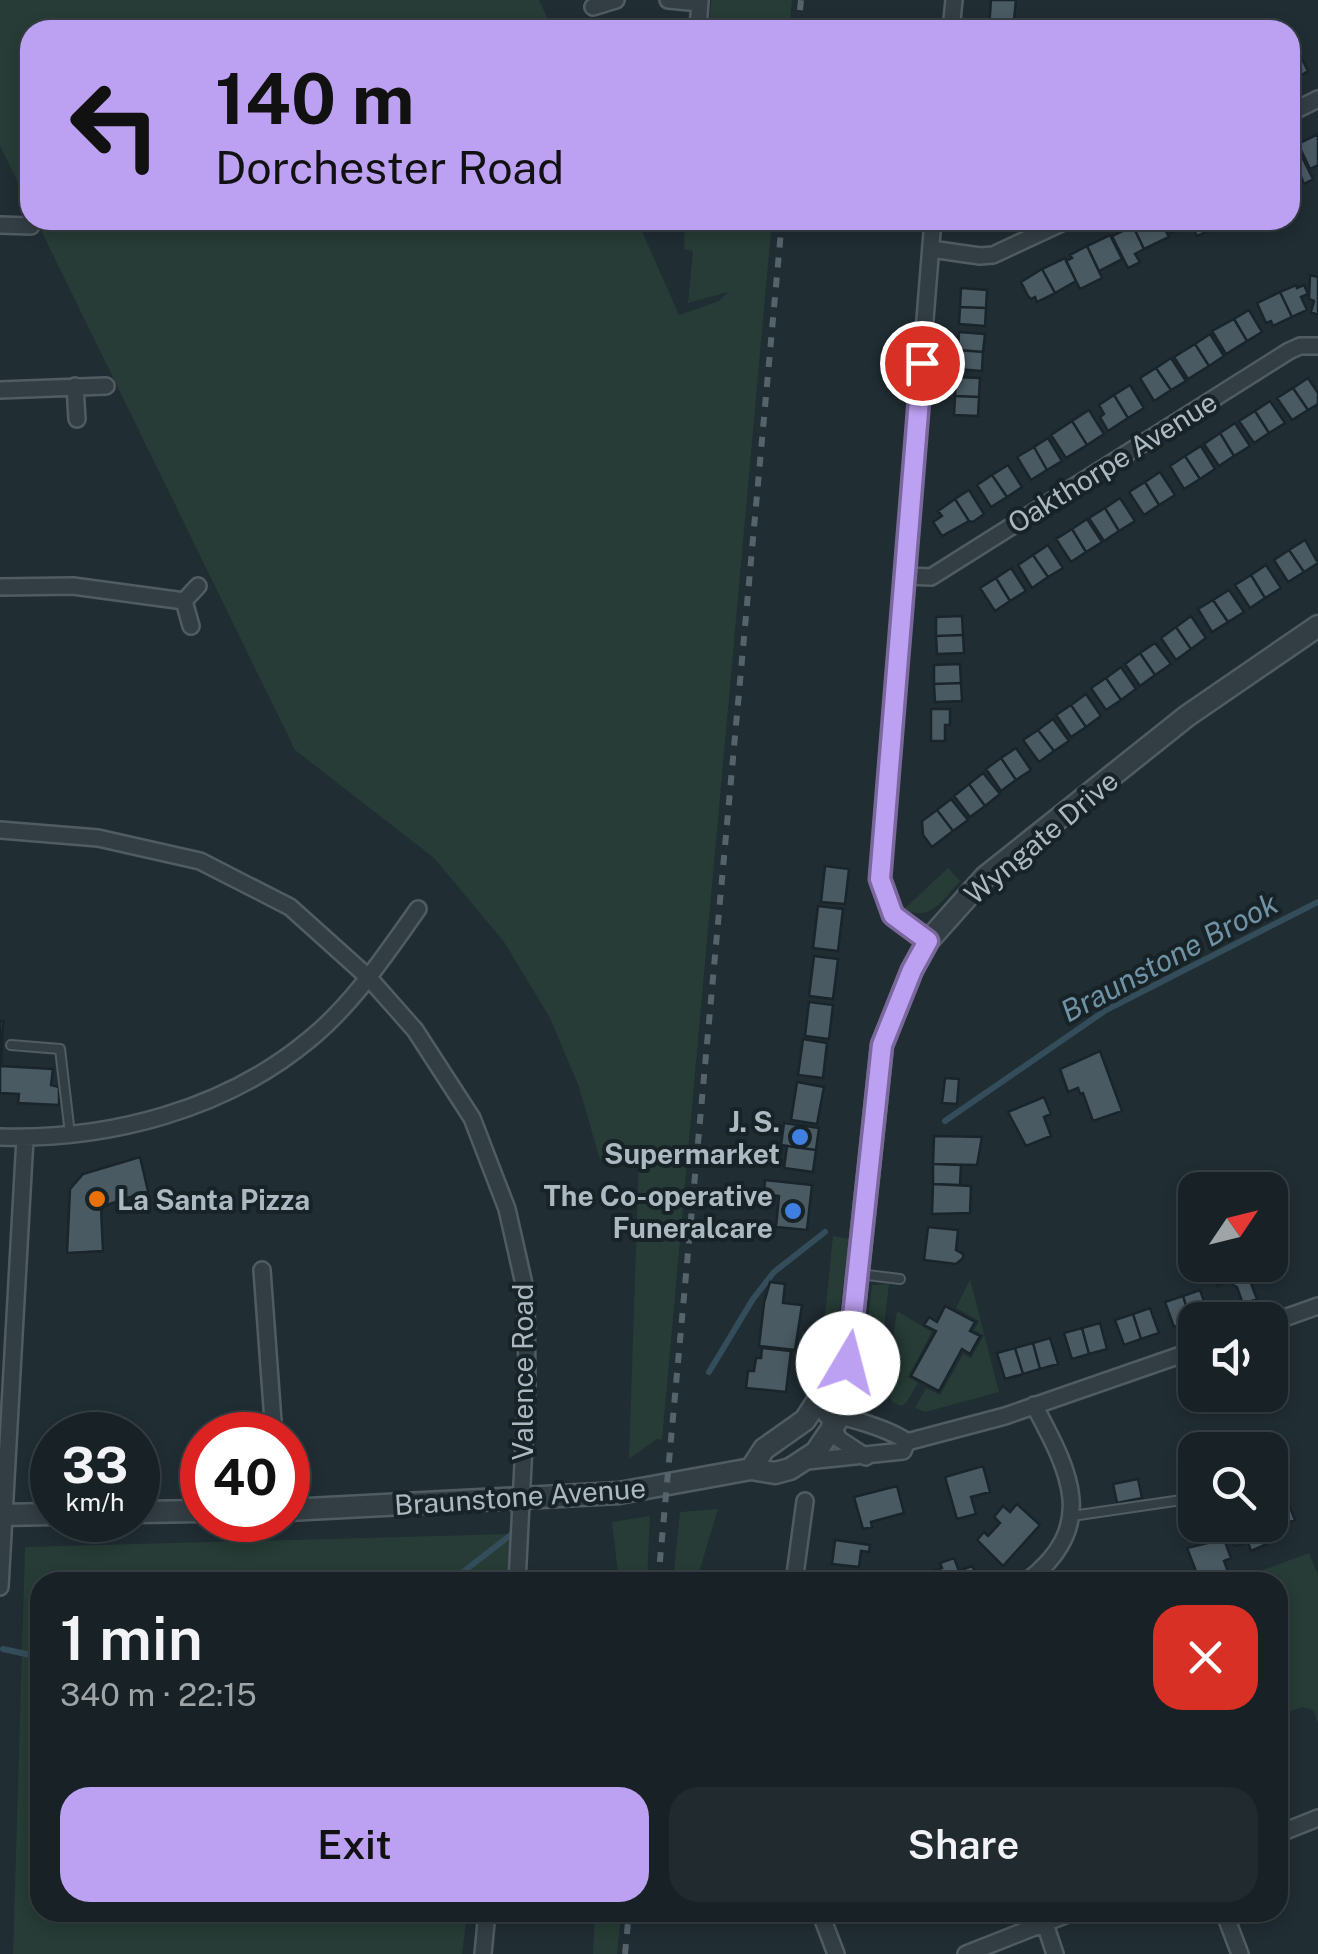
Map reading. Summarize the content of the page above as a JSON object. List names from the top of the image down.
{
  "streets": {
    "street": [
      "Oakthorpe Avenue",
      "Wyngate Drive",
      "Valence Road",
      "Braunstone Avenue"
    ]
  },
  "crossings": [
    ["Valence Road", "Braunstone Avenue"]
  ],
  "water": ["Braunstone Brook"],
  "places": ["J. S. Supermarket", "La Santa Pizza", "The Co-operative Funeralcare"],
  "north": "top right",
  "page": {
    "turn": ["140 m", "Dorchester Road"],
    "speed": "33 km/h",
    "limit": "40",
    "heading": ["1 min", "340 m · 22:15"],
    "buttons": ["Exit", "Share"]
  }
}
